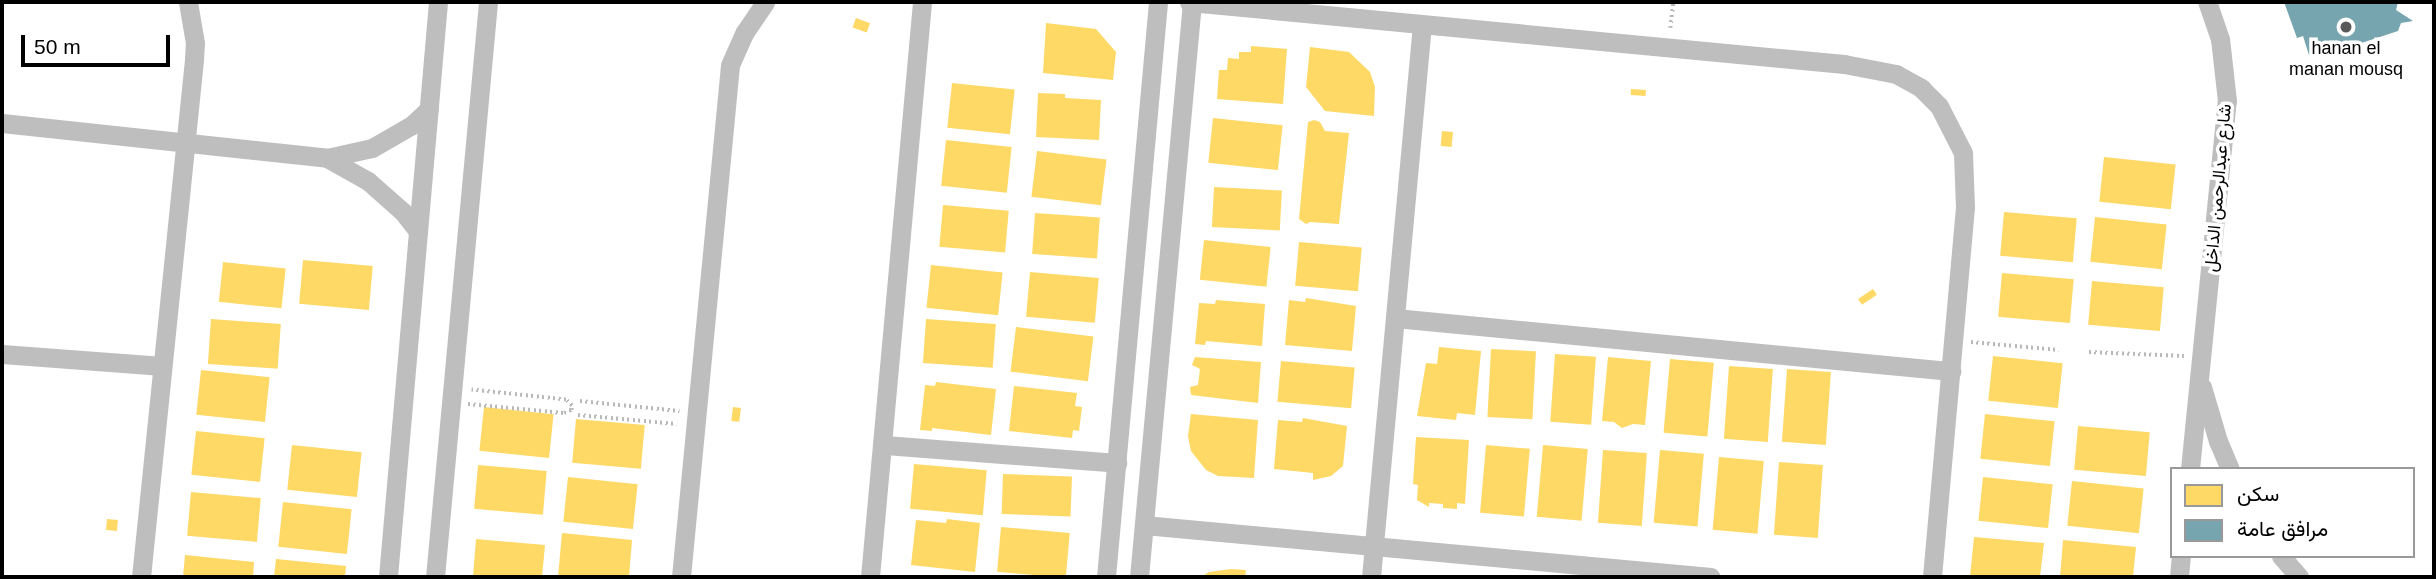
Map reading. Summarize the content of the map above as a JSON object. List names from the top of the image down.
{
  "streets": {
    "street": ["شارع عبدالرحمن الداخل"]
  },
  "places": ["hanan el manan mousq"],
  "legend": ["سكن", "مرافق عامة"],
  "scale_bar": "50 m"
}
